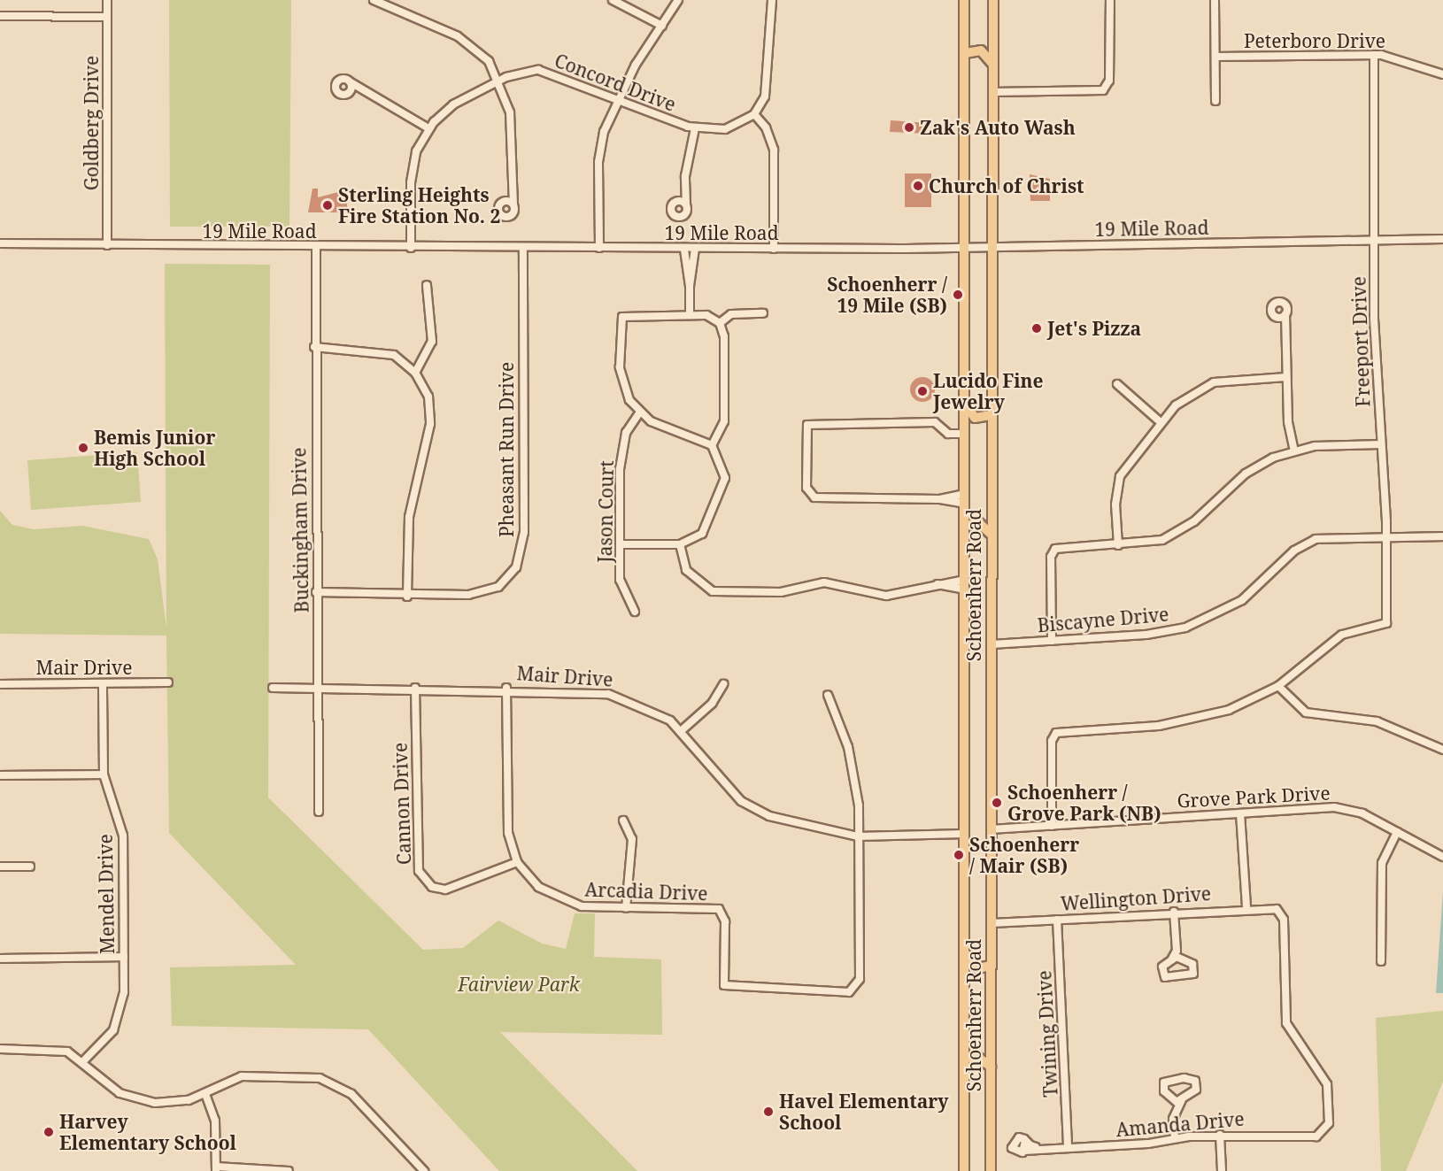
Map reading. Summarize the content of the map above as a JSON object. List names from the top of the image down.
{
  "streets": {
    "main road": ["Schoenherr Road"],
    "street": [
      "Peterboro Drive",
      "Concord Drive",
      "Goldberg Drive",
      "19 Mile Road",
      "Freeport Drive",
      "Pheasant Run Drive",
      "Jason Court",
      "Buckingham Drive",
      "Biscayne Drive",
      "Mair Drive",
      "Grove Park Drive",
      "Cannon Drive",
      "Arcadia Drive",
      "Mendel Drive",
      "Wellington Drive",
      "Twining Drive",
      "Amanda Drive"
    ]
  },
  "crossings": [
    ["Peterboro Drive", "Freeport Drive"],
    ["Goldberg Drive", "19 Mile Road"],
    ["19 Mile Road", "Freeport Drive"],
    ["19 Mile Road", "Pheasant Run Drive"],
    ["19 Mile Road", "Buckingham Drive"],
    ["19 Mile Road", "Schoenherr Road"],
    ["Freeport Drive", "Biscayne Drive"],
    ["Pheasant Run Drive", "Buckingham Drive"],
    ["Buckingham Drive", "Mair Drive"],
    ["Schoenherr Road", "Biscayne Drive"],
    ["Schoenherr Road", "Mair Drive"],
    ["Schoenherr Road", "Grove Park Drive"],
    ["Schoenherr Road", "Wellington Drive"],
    ["Mair Drive", "Cannon Drive"],
    ["Mair Drive", "Arcadia Drive"],
    ["Mair Drive", "Mendel Drive"],
    ["Cannon Drive", "Arcadia Drive"],
    ["Wellington Drive", "Twining Drive"],
    ["Wellington Drive", "Amanda Drive"],
    ["Twining Drive", "Amanda Drive"]
  ],
  "parks": ["Fairview Park"],
  "places": [
    "Zak's Auto Wash",
    "Church of Christ",
    "Sterling Heights Fire Station No. 2",
    "Schoenherr / 19 Mile (SB)",
    "Jet's Pizza",
    "Lucido Fine Jewelry",
    "Bemis Junior High School",
    "Schoenherr / Grove Park (NB)",
    "Schoenherr / Mair (SB)",
    "Havel Elementary School",
    "Harvey Elementary School"
  ]
}
